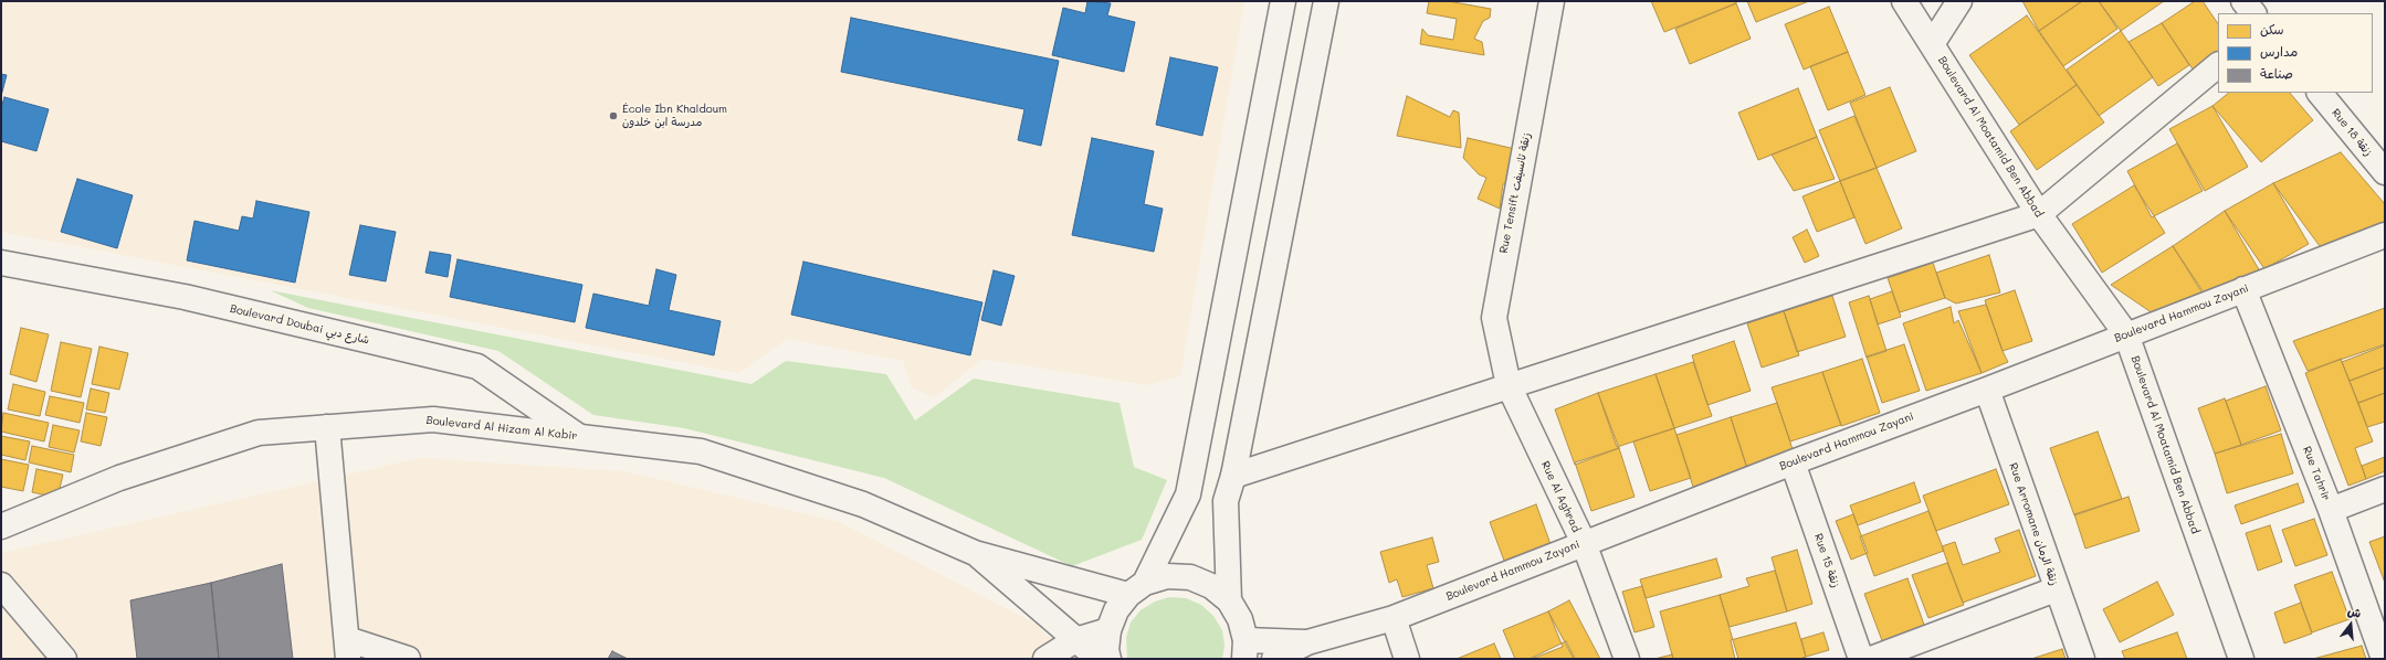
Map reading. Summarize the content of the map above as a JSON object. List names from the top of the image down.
{
  "streets": {
    "street": [
      "Rue 18 زنقة",
      "Boulevard Al Moatamid Ben Abbad",
      "Rue Tensift زنقة تانسيفت",
      "Boulevard Hammou Zayani",
      "Boulevard Doubai شارع دبي",
      "Boulevard Al Hizam Al Kabir",
      "Rue Tahrir",
      "Rue Al Aghrad",
      "Rue Arromane زنقة الرمان",
      "Rue 15 زنقة"
    ]
  },
  "crossings": [
    ["Boulevard Al Moatamid Ben Abbad", "Boulevard Hammou Zayani"],
    ["Rue Tensift زنقة تانسيفت", "Rue Al Aghrad"],
    ["Boulevard Hammou Zayani", "Rue Tahrir"],
    ["Boulevard Hammou Zayani", "Rue Al Aghrad"],
    ["Boulevard Hammou Zayani", "Rue Arromane زنقة الرمان"],
    ["Boulevard Hammou Zayani", "Rue 15 زنقة"],
    ["Boulevard Doubai شارع دبي", "Boulevard Al Hizam Al Kabir"]
  ],
  "places": ["École Ibn Khaldoum مدرسة ابن خلدون"],
  "legend": ["سكن", "مدارس", "صناعة"],
  "north": "top"
}
